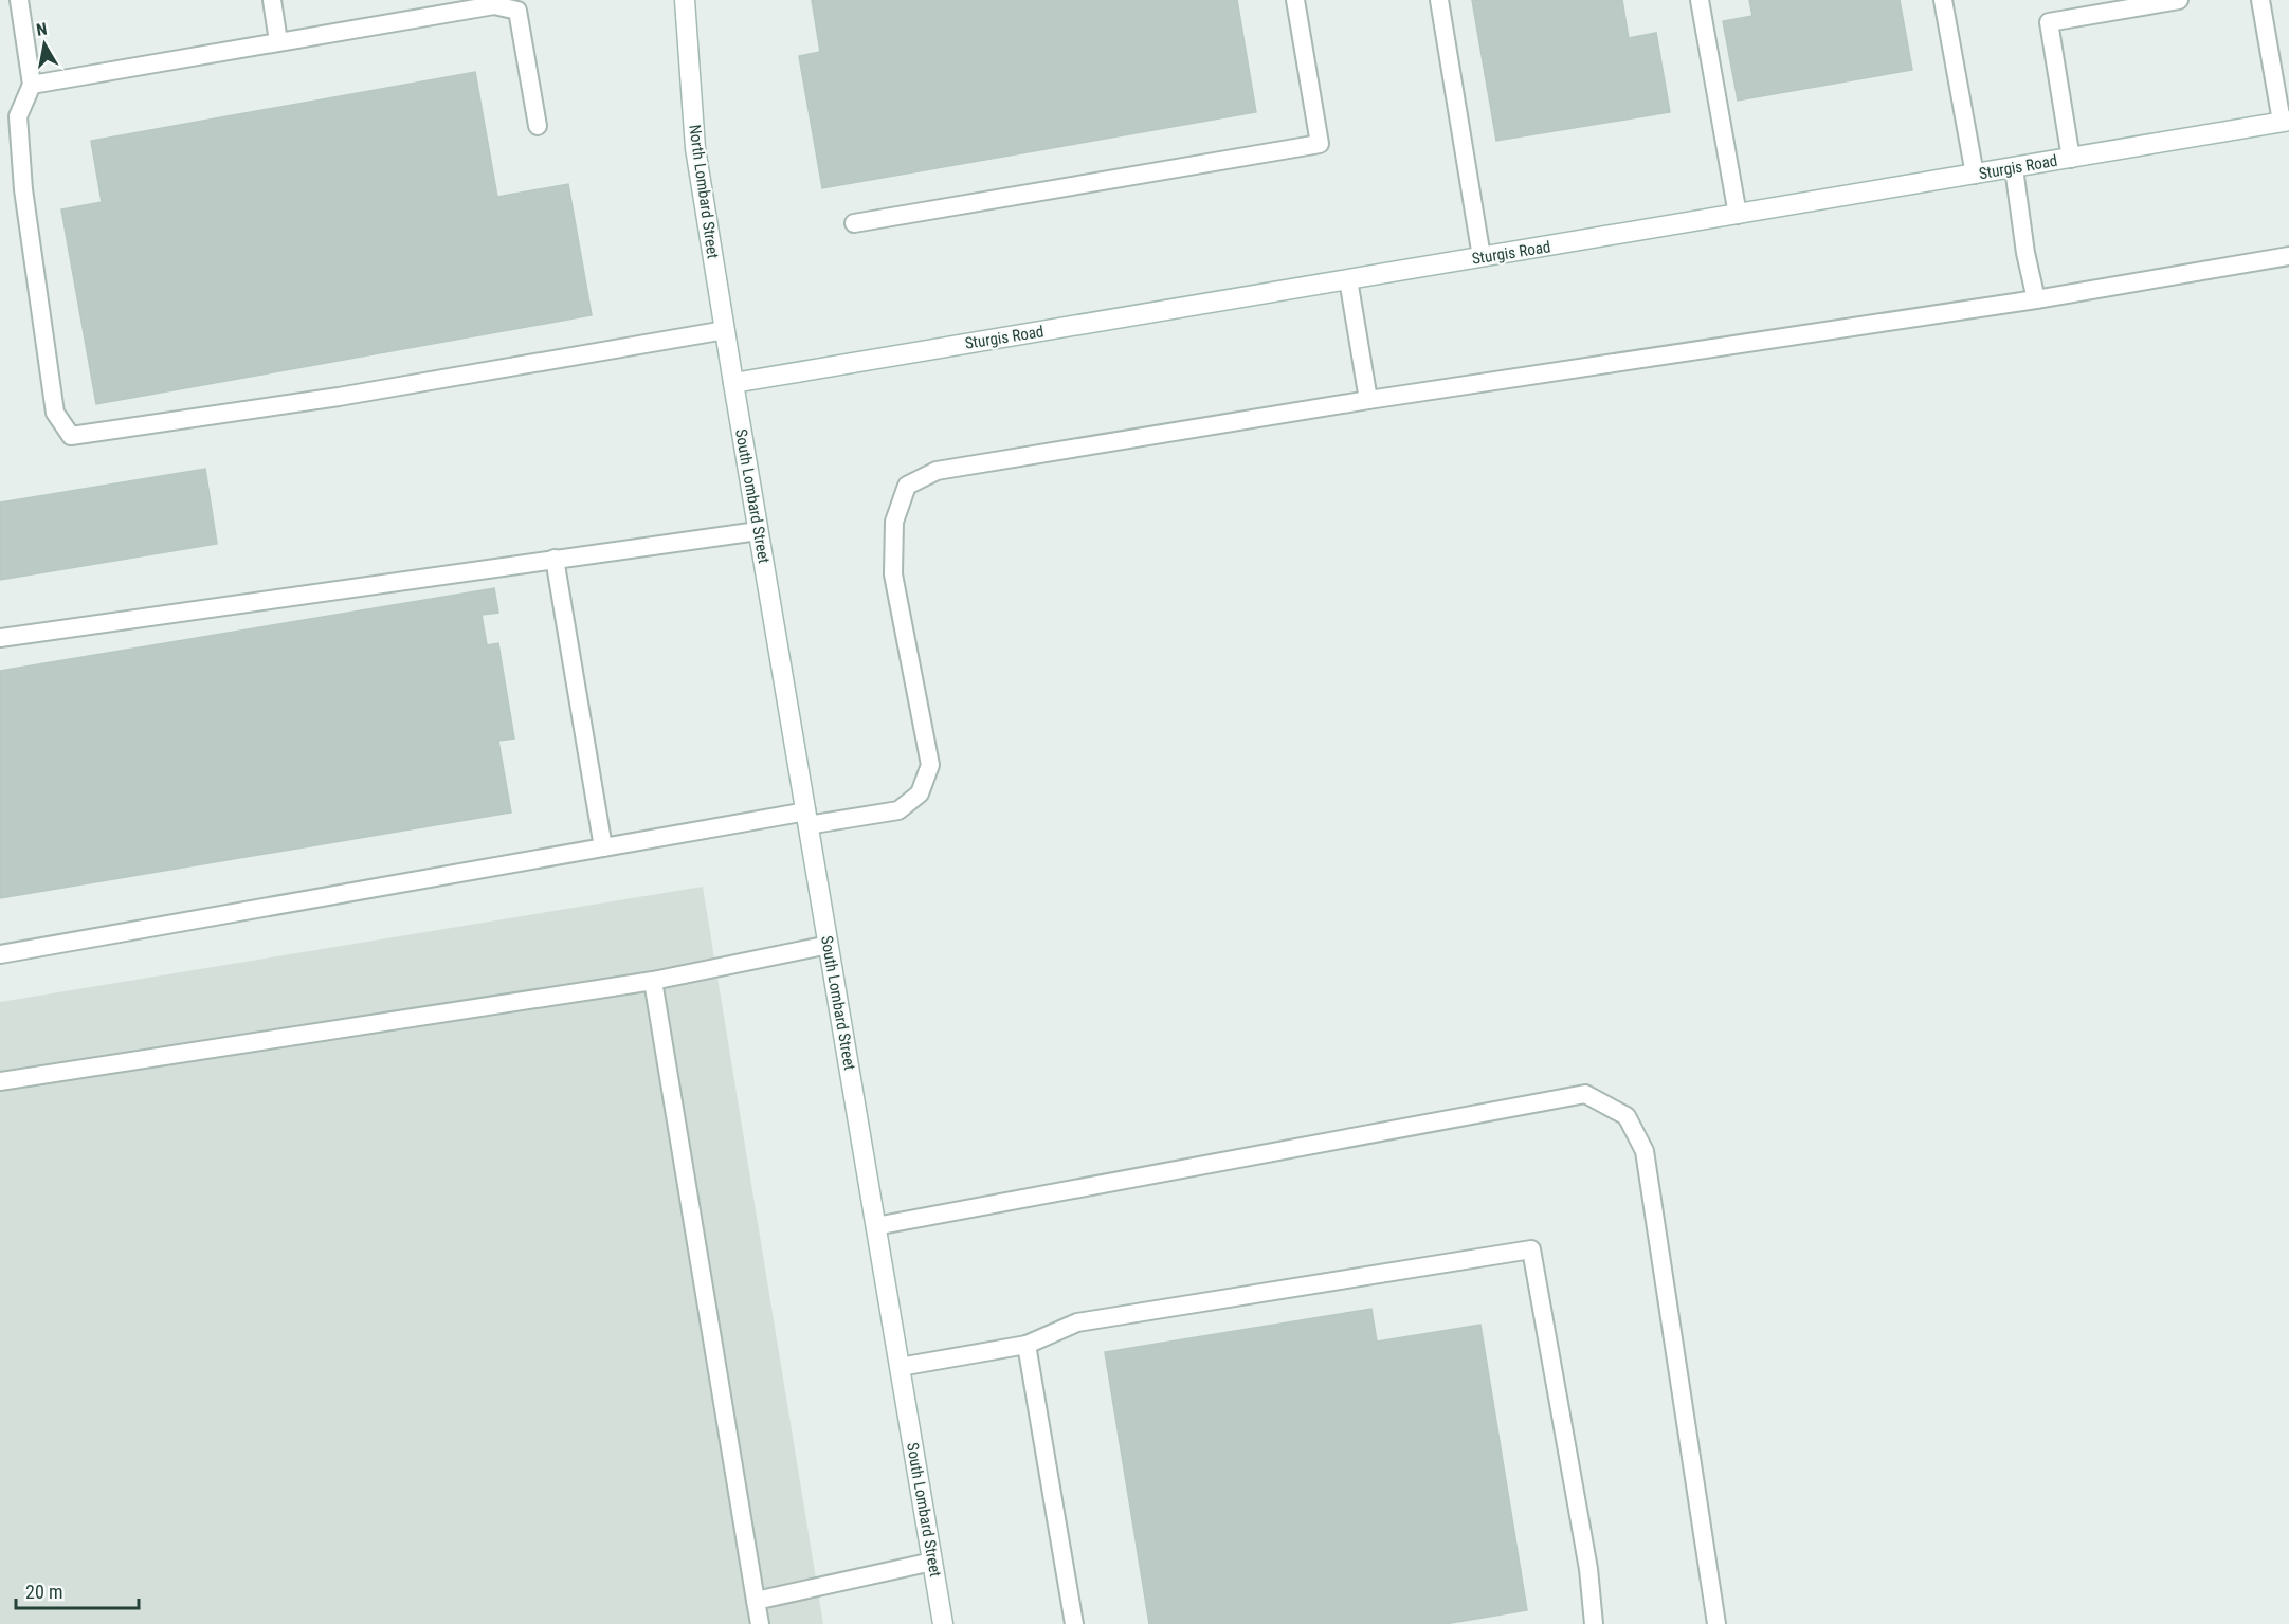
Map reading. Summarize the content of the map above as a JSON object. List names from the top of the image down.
{
  "streets": {
    "street": ["Sturgis Road", "North Lombard Street", "South Lombard Street"]
  },
  "crossings": [
    ["Sturgis Road", "North Lombard Street"],
    ["Sturgis Road", "South Lombard Street"],
    ["North Lombard Street", "South Lombard Street"]
  ],
  "scale_bar": "20 m",
  "north": "top"
}
